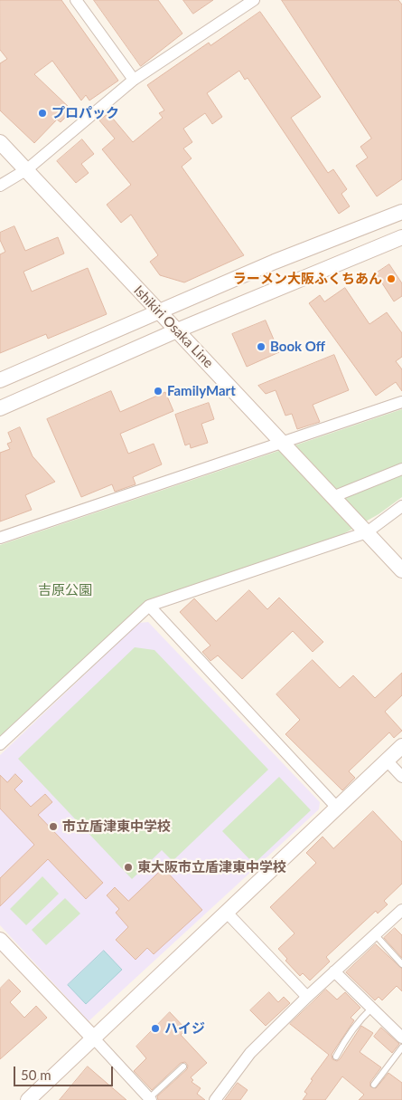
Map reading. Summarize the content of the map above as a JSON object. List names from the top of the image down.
{
  "streets": {
    "street": ["Ishikiri Osaka Line"]
  },
  "parks": ["吉原公園"],
  "places": [
    "プロパック",
    "ラーメン大阪ふくちあん",
    "Book Off",
    "FamilyMart",
    "市立盾津東中学校",
    "東大阪市立盾津東中学校",
    "ハイジ"
  ],
  "scale_bar": "50 m"
}
